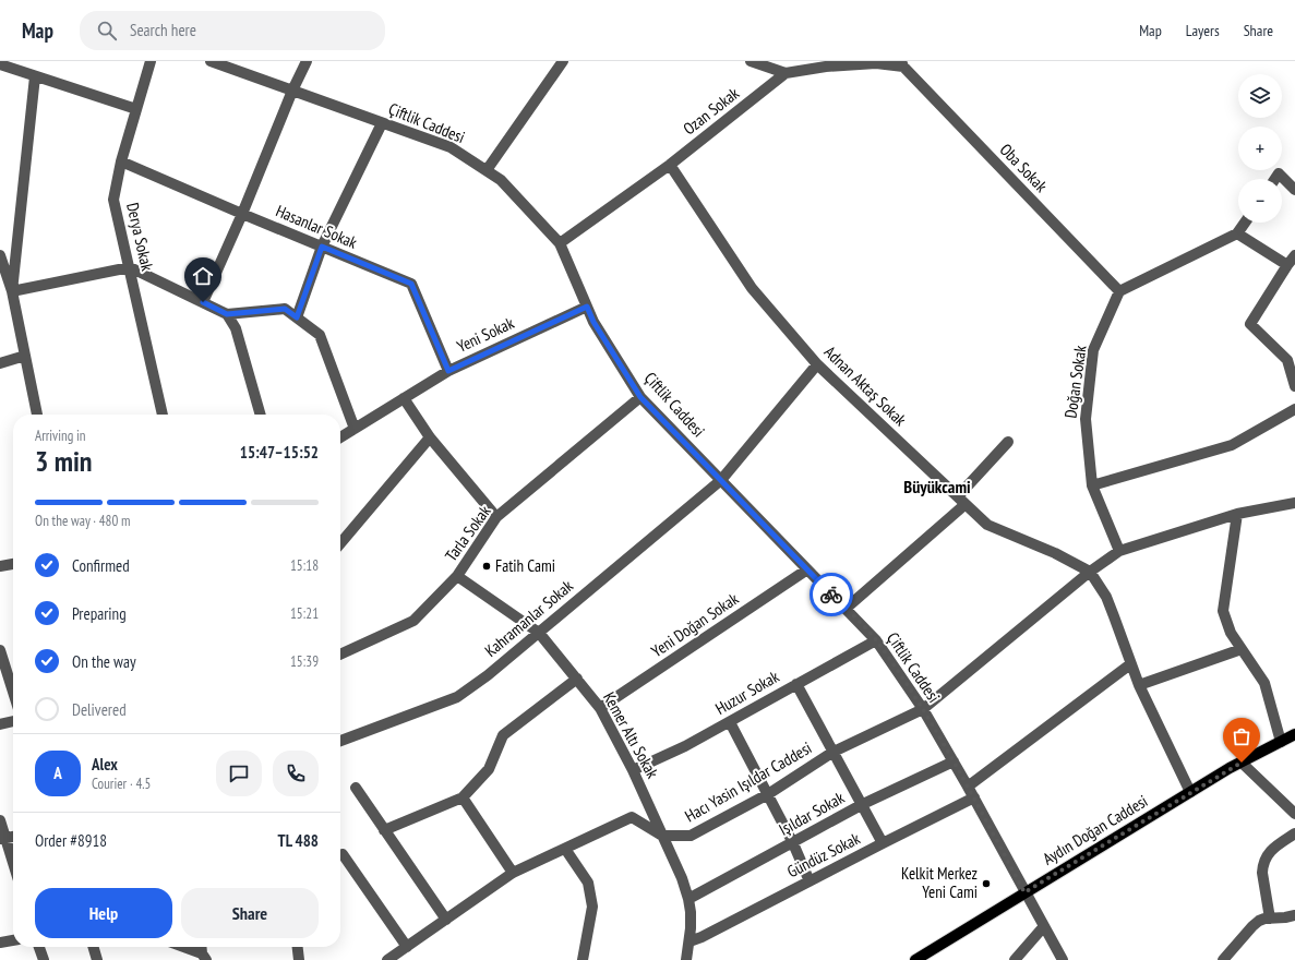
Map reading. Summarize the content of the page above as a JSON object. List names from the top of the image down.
{
  "streets": {
    "main road": ["Aydın Doğan Caddesi"],
    "street": [
      "Ozan Sokak",
      "Çiftlik Caddesi",
      "Oba Sokak",
      "Hasanlar Sokak",
      "Derya Sokak",
      "Yeni Sokak",
      "Doğan Sokak",
      "Adnan Aktaş Sokak",
      "Tarla Sokak",
      "Kahramanlar Sokak",
      "Yeni Doğan Sokak",
      "Huzur Sokak",
      "Kemer Altı Sokak",
      "Hacı Yasin Işıldar Caddesi",
      "Işıldar Sokak",
      "Gündüz Sokak"
    ]
  },
  "crossings": [
    ["Ozan Sokak", "Çiftlik Caddesi"],
    ["Ozan Sokak", "Oba Sokak"],
    ["Ozan Sokak", "Adnan Aktaş Sokak"],
    ["Çiftlik Caddesi", "Yeni Sokak"],
    ["Çiftlik Caddesi", "Tarla Sokak"],
    ["Çiftlik Caddesi", "Kahramanlar Sokak"],
    ["Çiftlik Caddesi", "Yeni Doğan Sokak"],
    ["Çiftlik Caddesi", "Huzur Sokak"],
    ["Çiftlik Caddesi", "Hacı Yasin Işıldar Caddesi"],
    ["Çiftlik Caddesi", "Işıldar Sokak"],
    ["Çiftlik Caddesi", "Aydın Doğan Caddesi"],
    ["Çiftlik Caddesi", "Gündüz Sokak"],
    ["Oba Sokak", "Doğan Sokak"],
    ["Hasanlar Sokak", "Derya Sokak"],
    ["Hasanlar Sokak", "Yeni Sokak"],
    ["Doğan Sokak", "Hacı Yasin Işıldar Caddesi"],
    ["Adnan Aktaş Sokak", "Kahramanlar Sokak"],
    ["Adnan Aktaş Sokak", "Hacı Yasin Işıldar Caddesi"],
    ["Tarla Sokak", "Kemer Altı Sokak"],
    ["Kahramanlar Sokak", "Kemer Altı Sokak"],
    ["Yeni Doğan Sokak", "Kemer Altı Sokak"],
    ["Huzur Sokak", "Kemer Altı Sokak"],
    ["Kemer Altı Sokak", "Hacı Yasin Işıldar Caddesi"],
    ["Kemer Altı Sokak", "Işıldar Sokak"],
    ["Kemer Altı Sokak", "Gündüz Sokak"]
  ],
  "districts": ["Büyükcami"],
  "places": ["Fatih Cami", "Kelkit Merkez Yeni Cami"],
  "page": {
    "header": "Map",
    "search": "Search here",
    "nav": ["Map", "Layers", "Share"],
    "map_buttons": ["+", "−"],
    "heading": ["3 min", "Arriving in", "15:47–15:52"],
    "panel": [
      "Alex",
      "Courier · 4.5",
      "Order #8918",
      "TL 488"
    ],
    "bar": "On the way · 480 m",
    "list": [
      ["Confirmed", "15:18"],
      ["Preparing", "15:21"],
      ["On the way", "15:39"],
      "Delivered"
    ],
    "round": "A",
    "buttons": ["Help", "Share"]
  }
}
